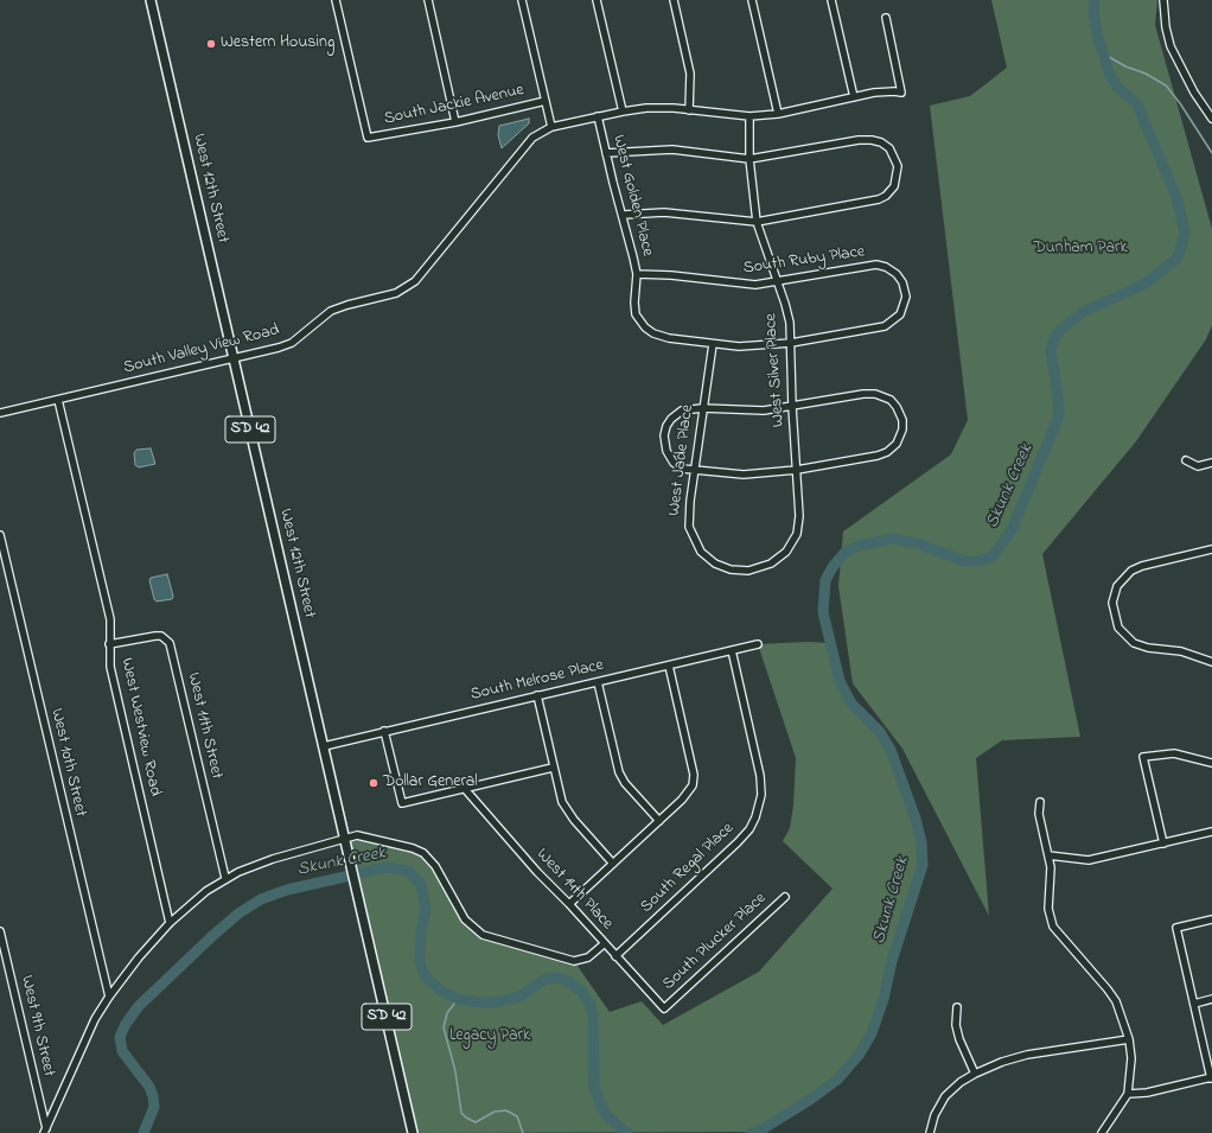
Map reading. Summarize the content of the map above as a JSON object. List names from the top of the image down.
{
  "streets": {
    "main road": ["West 12th Street", "SD 42"],
    "street": [
      "South Jackie Avenue",
      "West Golden Place",
      "South Ruby Place",
      "South Valley View Road",
      "West Silver Place",
      "West Jade Place",
      "South Melrose Place",
      "West 11th Street",
      "West Westview Road",
      "West 10th Street",
      "South Regal Place",
      "West 14th Place",
      "South Plucker Place",
      "West 9th Street"
    ]
  },
  "crossings": [
    ["West 12th Street", "South Valley View Road"],
    ["West 12th Street", "South Melrose Place"],
    ["West Golden Place", "South Ruby Place"],
    ["West Golden Place", "South Valley View Road"],
    ["West Golden Place", "West Jade Place"],
    ["South Ruby Place", "West Silver Place"],
    ["South Valley View Road", "West Silver Place"],
    ["South Valley View Road", "West Westview Road"],
    ["West Silver Place", "West Jade Place"],
    ["South Melrose Place", "South Regal Place"],
    ["West 11th Street", "West Westview Road"],
    ["South Regal Place", "West 14th Place"],
    ["West 14th Place", "South Plucker Place"]
  ],
  "water": ["Skunk Creek"],
  "parks": ["Dunham Park", "Legacy Park"],
  "places": ["Western Housing", "Dollar General"]
}
